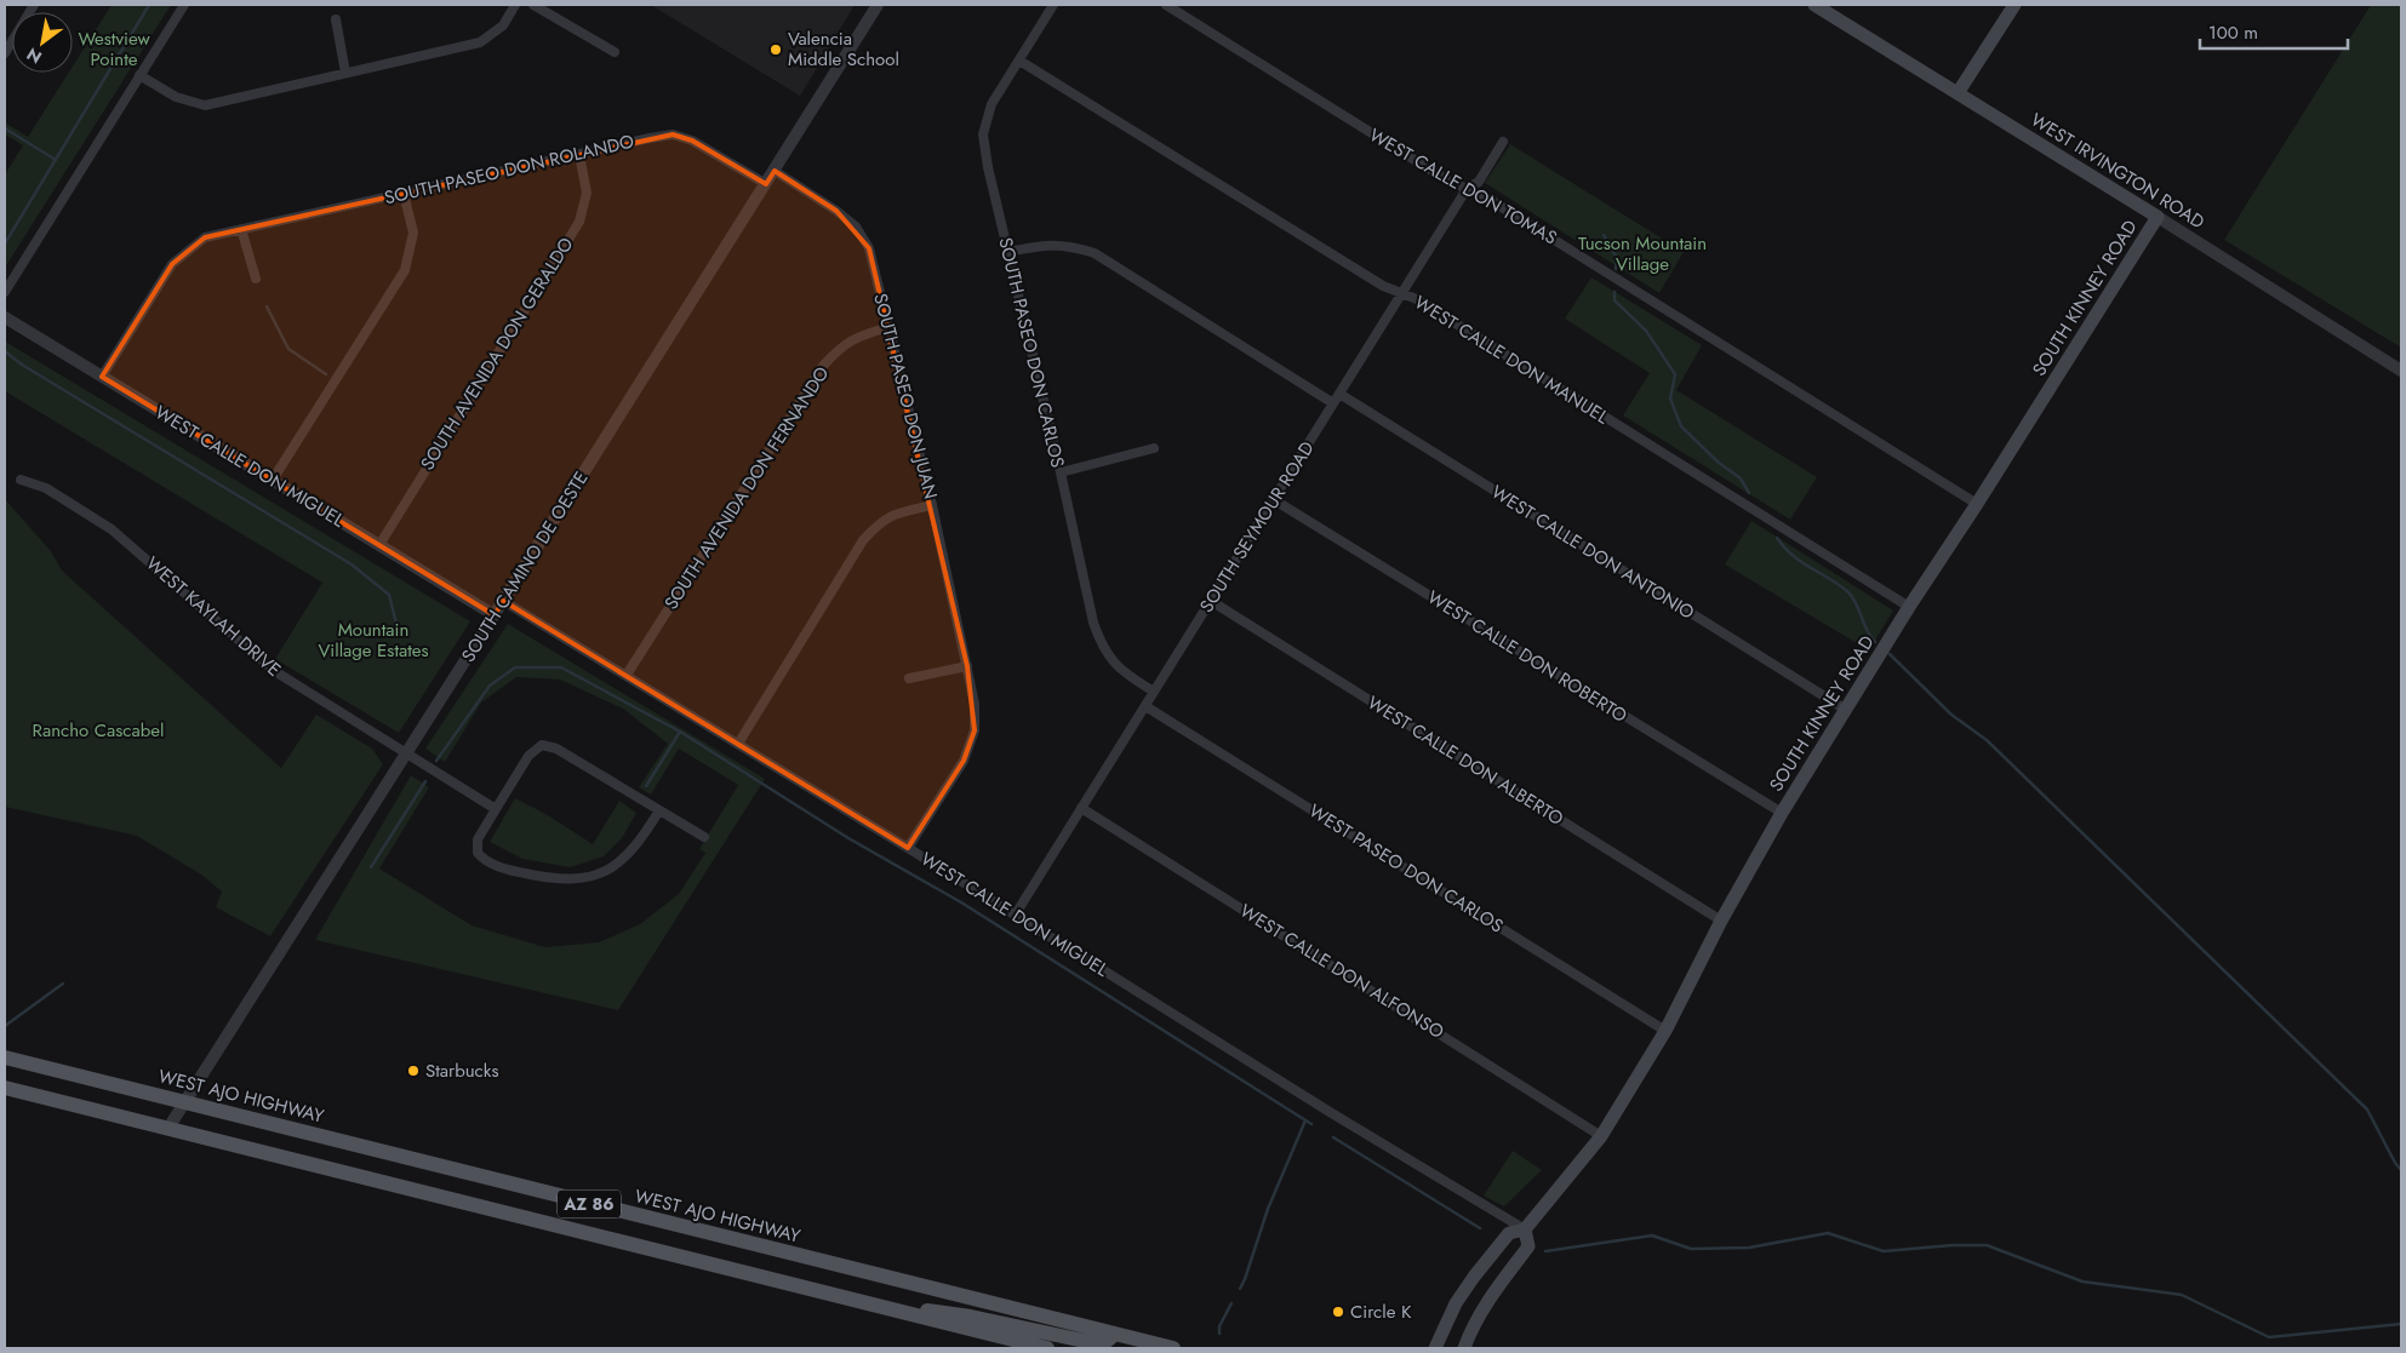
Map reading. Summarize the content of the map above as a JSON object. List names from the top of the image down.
{
  "streets": {
    "main road": [
      "WEST IRVINGTON ROAD",
      "SOUTH KINNEY ROAD",
      "WEST AJO HIGHWAY",
      "AZ 86"
    ],
    "street": [
      "SOUTH PASEO DON ROLANDO",
      "WEST CALLE DON TOMAS",
      "SOUTH PASEO DON CARLOS",
      "SOUTH AVENIDA DON GERALDO",
      "WEST CALLE DON MANUEL",
      "SOUTH PASEO DON JUAN",
      "WEST CALLE DON MIGUEL",
      "SOUTH AVENIDA DON FERNANDO",
      "SOUTH SEYMOUR ROAD",
      "WEST CALLE DON ANTONIO",
      "SOUTH CAMINO DE OESTE",
      "WEST KAYLAH DRIVE",
      "WEST CALLE DON ROBERTO",
      "WEST CALLE DON ALBERTO",
      "WEST PASEO DON CARLOS",
      "WEST CALLE DON ALFONSO"
    ]
  },
  "crossings": [
    ["SOUTH PASEO DON ROLANDO", "SOUTH AVENIDA DON GERALDO"],
    ["SOUTH PASEO DON ROLANDO", "WEST CALLE DON MIGUEL"],
    ["SOUTH PASEO DON ROLANDO", "SOUTH CAMINO DE OESTE"],
    ["WEST IRVINGTON ROAD", "SOUTH KINNEY ROAD"],
    ["WEST CALLE DON TOMAS", "SOUTH KINNEY ROAD"],
    ["WEST CALLE DON TOMAS", "SOUTH SEYMOUR ROAD"],
    ["SOUTH KINNEY ROAD", "WEST CALLE DON MANUEL"],
    ["SOUTH KINNEY ROAD", "WEST CALLE DON MIGUEL"],
    ["SOUTH KINNEY ROAD", "WEST CALLE DON ANTONIO"],
    ["SOUTH KINNEY ROAD", "WEST CALLE DON ROBERTO"],
    ["SOUTH KINNEY ROAD", "WEST CALLE DON ALBERTO"],
    ["SOUTH KINNEY ROAD", "WEST PASEO DON CARLOS"],
    ["SOUTH KINNEY ROAD", "WEST CALLE DON ALFONSO"],
    ["SOUTH PASEO DON CARLOS", "WEST CALLE DON MANUEL"],
    ["SOUTH PASEO DON CARLOS", "SOUTH SEYMOUR ROAD"],
    ["SOUTH AVENIDA DON GERALDO", "WEST CALLE DON MIGUEL"],
    ["WEST CALLE DON MANUEL", "SOUTH SEYMOUR ROAD"],
    ["SOUTH PASEO DON JUAN", "WEST CALLE DON MIGUEL"],
    ["SOUTH PASEO DON JUAN", "SOUTH AVENIDA DON FERNANDO"],
    ["SOUTH PASEO DON JUAN", "SOUTH CAMINO DE OESTE"],
    ["WEST CALLE DON MIGUEL", "SOUTH AVENIDA DON FERNANDO"],
    ["WEST CALLE DON MIGUEL", "SOUTH SEYMOUR ROAD"],
    ["WEST CALLE DON MIGUEL", "SOUTH CAMINO DE OESTE"],
    ["SOUTH SEYMOUR ROAD", "WEST CALLE DON ANTONIO"],
    ["SOUTH SEYMOUR ROAD", "WEST CALLE DON ROBERTO"],
    ["SOUTH SEYMOUR ROAD", "WEST CALLE DON ALBERTO"],
    ["SOUTH SEYMOUR ROAD", "WEST PASEO DON CARLOS"],
    ["SOUTH SEYMOUR ROAD", "WEST CALLE DON ALFONSO"],
    ["SOUTH CAMINO DE OESTE", "WEST KAYLAH DRIVE"],
    ["SOUTH CAMINO DE OESTE", "WEST AJO HIGHWAY"],
    ["SOUTH CAMINO DE OESTE", "AZ 86"]
  ],
  "parks": [
    "Westview Pointe",
    "Tucson Mountain Village",
    "Mountain Village Estates",
    "Rancho Cascabel"
  ],
  "places": ["Valencia Middle School", "Starbucks", "Circle K"],
  "scale_bar": "100 m",
  "north": "bottom left"
}
